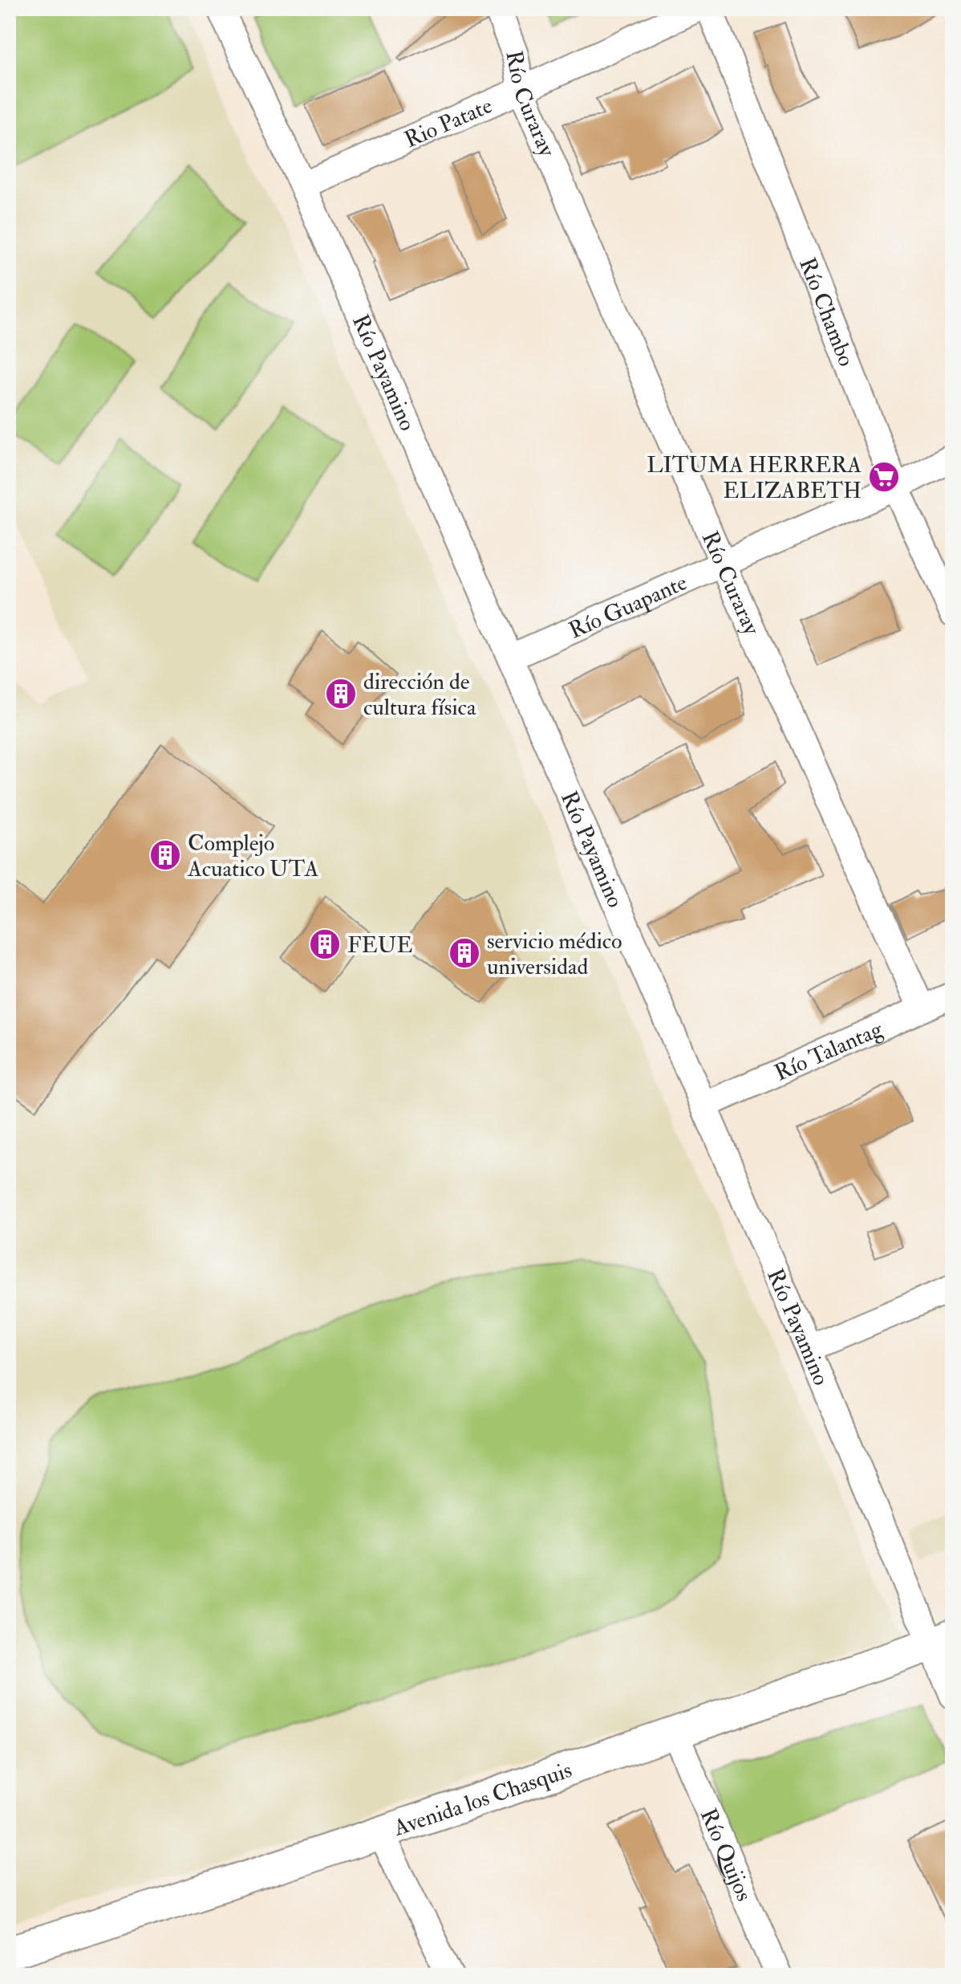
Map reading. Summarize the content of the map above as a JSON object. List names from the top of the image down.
{
  "streets": {
    "street": [
      "Río Curaray",
      "Rio Patate",
      "Río Chambo",
      "Río Payamino",
      "Río Guapante",
      "Río Talantag",
      "Avenida los Chasquis",
      "Río Quijos"
    ]
  },
  "crossings": [
    ["Río Curaray", "Rio Patate"],
    ["Río Curaray", "Río Guapante"],
    ["Río Curaray", "Río Talantag"],
    ["Rio Patate", "Río Payamino"],
    ["Río Chambo", "Río Guapante"],
    ["Río Payamino", "Río Guapante"],
    ["Río Payamino", "Río Talantag"],
    ["Río Payamino", "Avenida los Chasquis"],
    ["Avenida los Chasquis", "Río Quijos"]
  ],
  "places": {
    "supermarket": ["LITUMA HERRERA ELIZABETH"],
    "building": [
      "dirección de cultura física",
      "Complejo Acuatico UTA",
      "FEUE",
      "servicio médico universidad"
    ]
  }
}
